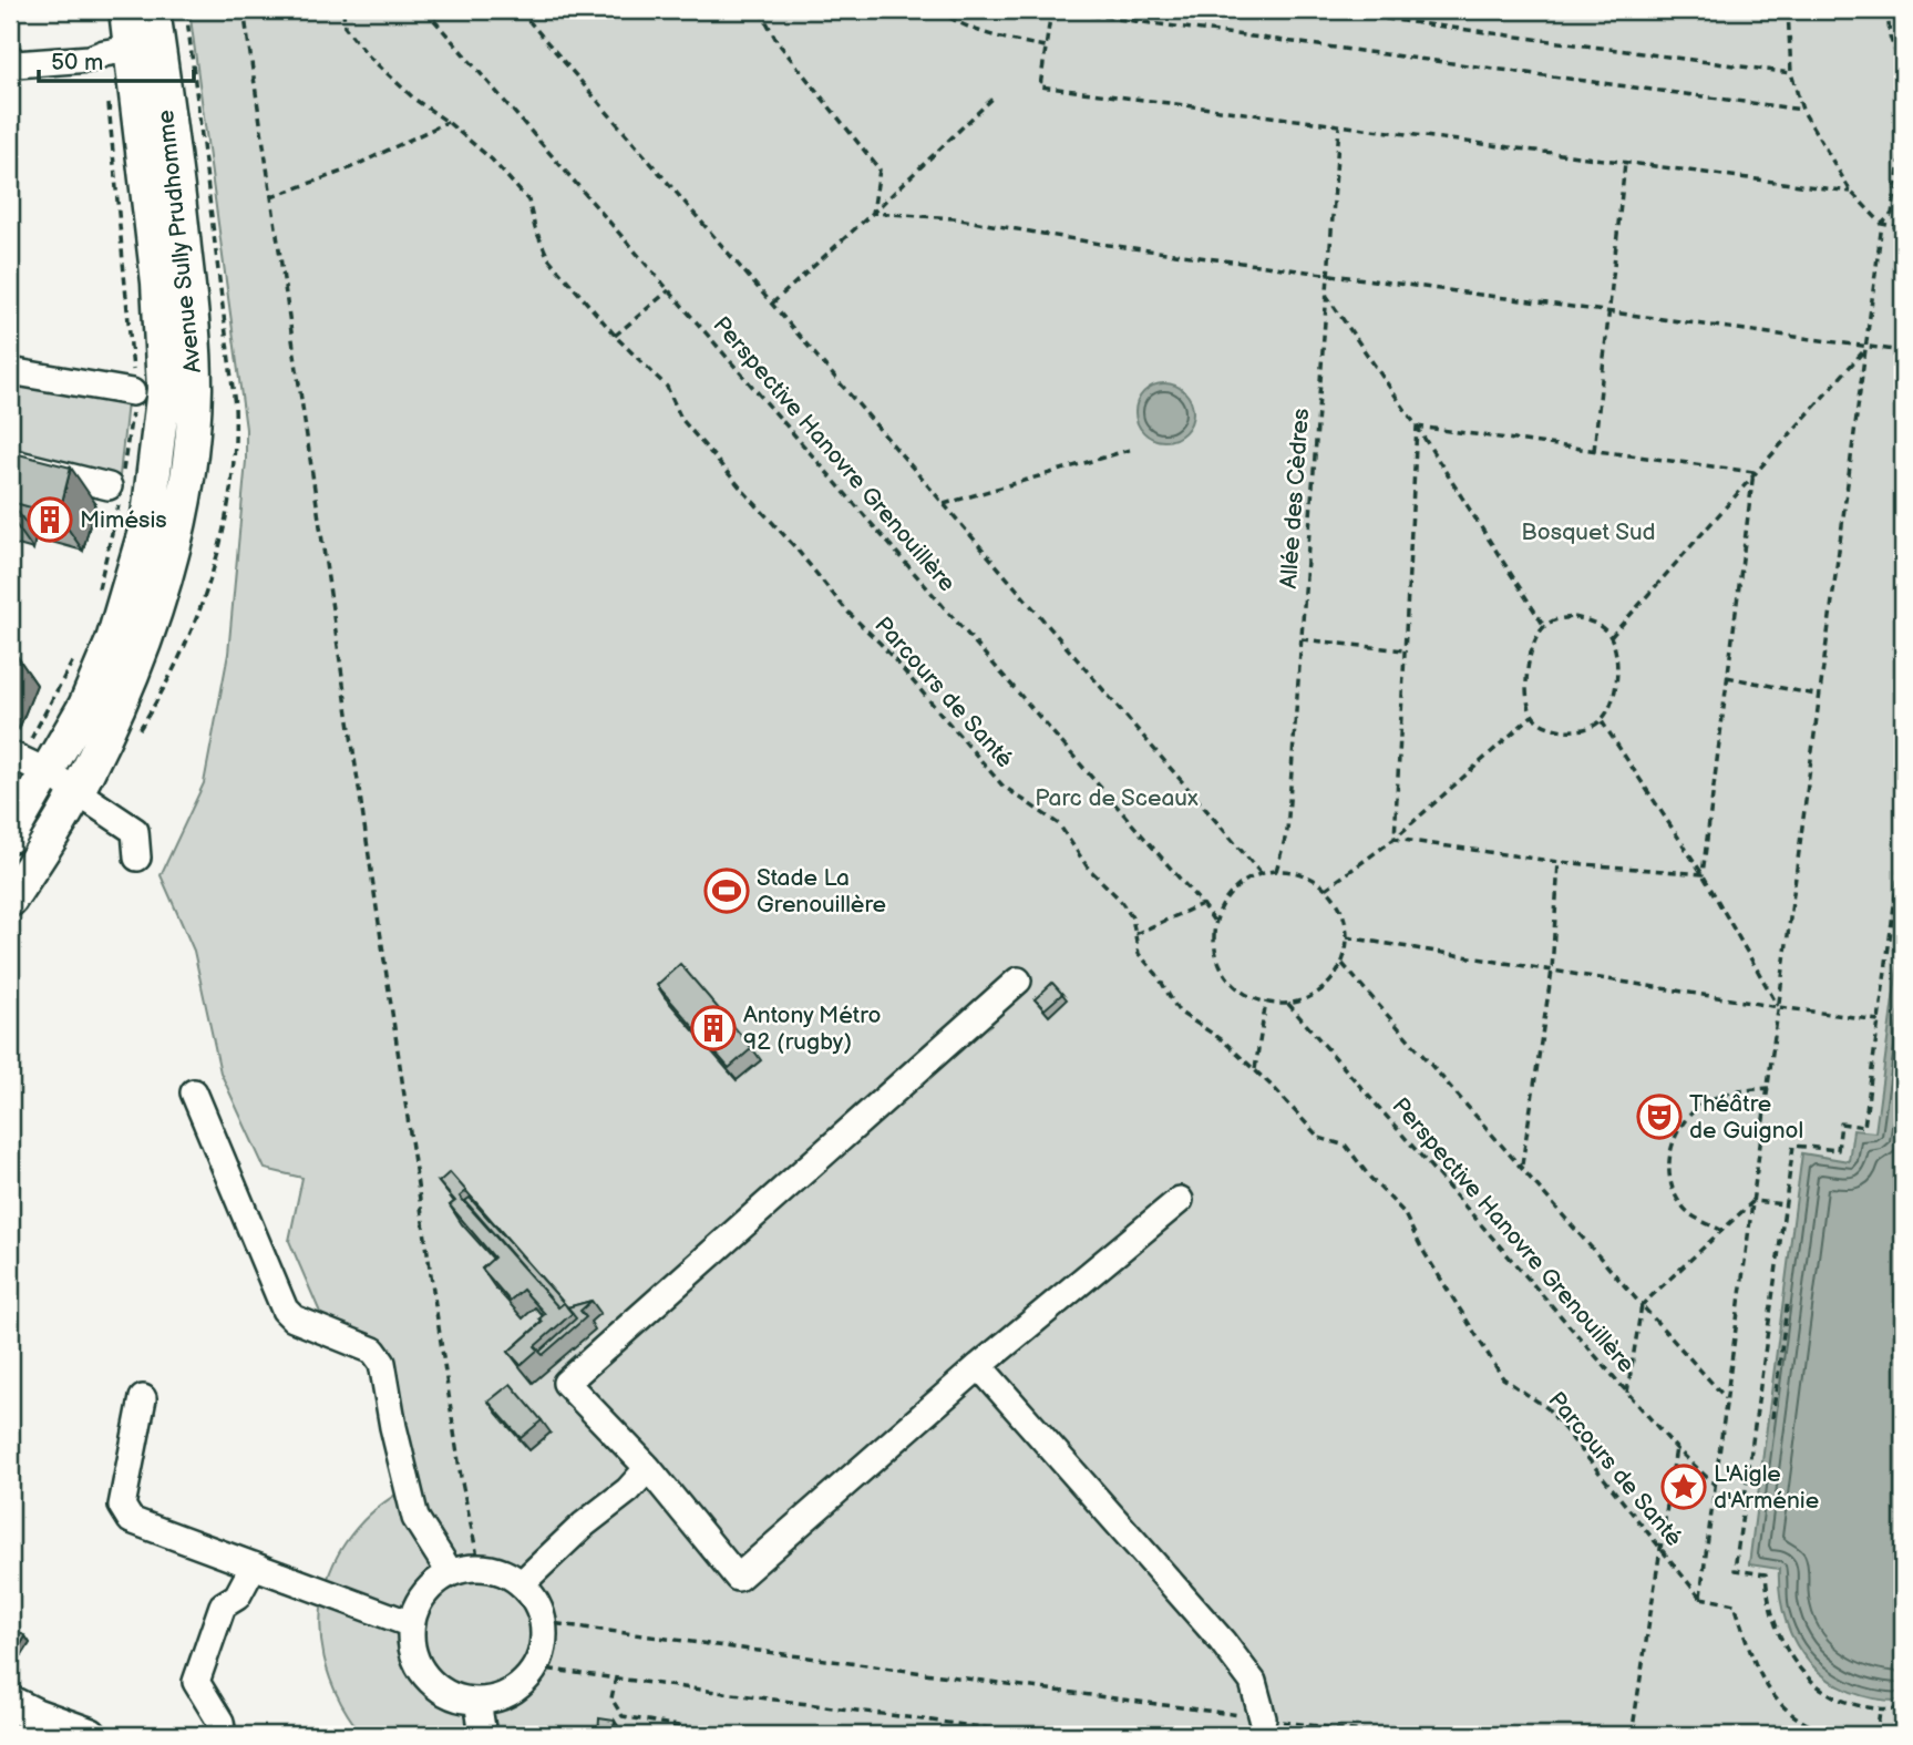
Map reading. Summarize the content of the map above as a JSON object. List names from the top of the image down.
{
  "streets": {
    "main road": ["Avenue Sully Prudhomme"],
    "path": ["Perspective Hanovre Grenouillère", "Allée des Cèdres", "Parcours de Santé"]
  },
  "crossings": [
    ["Perspective Hanovre Grenouillère", "Allée des Cèdres"]
  ],
  "parks": ["Bosquet Sud", "Parc de Sceaux"],
  "places": {
    "building": ["Mimésis", "Antony Métro 92 (rugby)"],
    "sports": ["Stade La Grenouillère"],
    "theatre": ["Théâtre de Guignol"],
    "place": ["L'Aigle d'Arménie"]
  },
  "scale_bar": "50 m"
}
